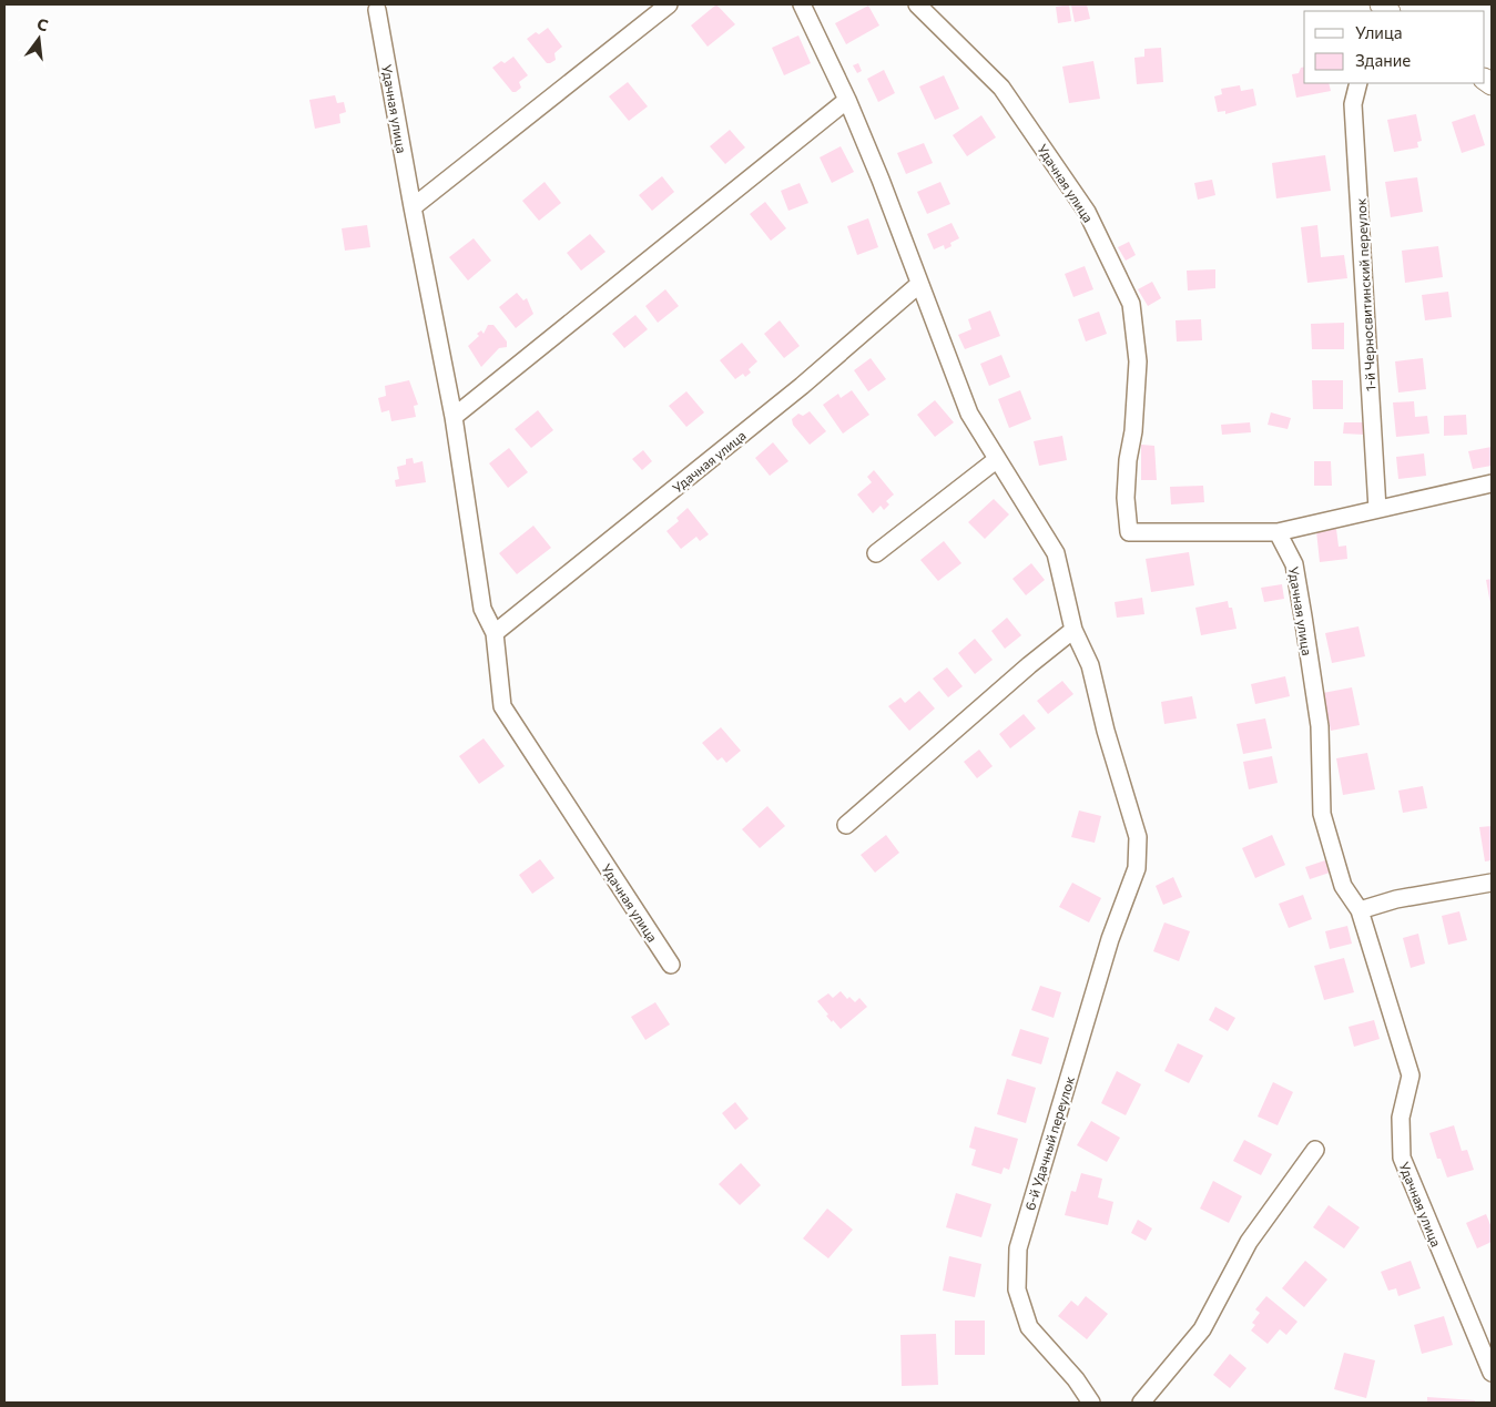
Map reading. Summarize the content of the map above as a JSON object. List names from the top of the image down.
{
  "streets": {
    "street": ["Удачная улица", "1-й Черносвитинский переулок", "6-й Удачный переулок"]
  },
  "legend": ["Улица", "Здание"],
  "north": "top"
}
